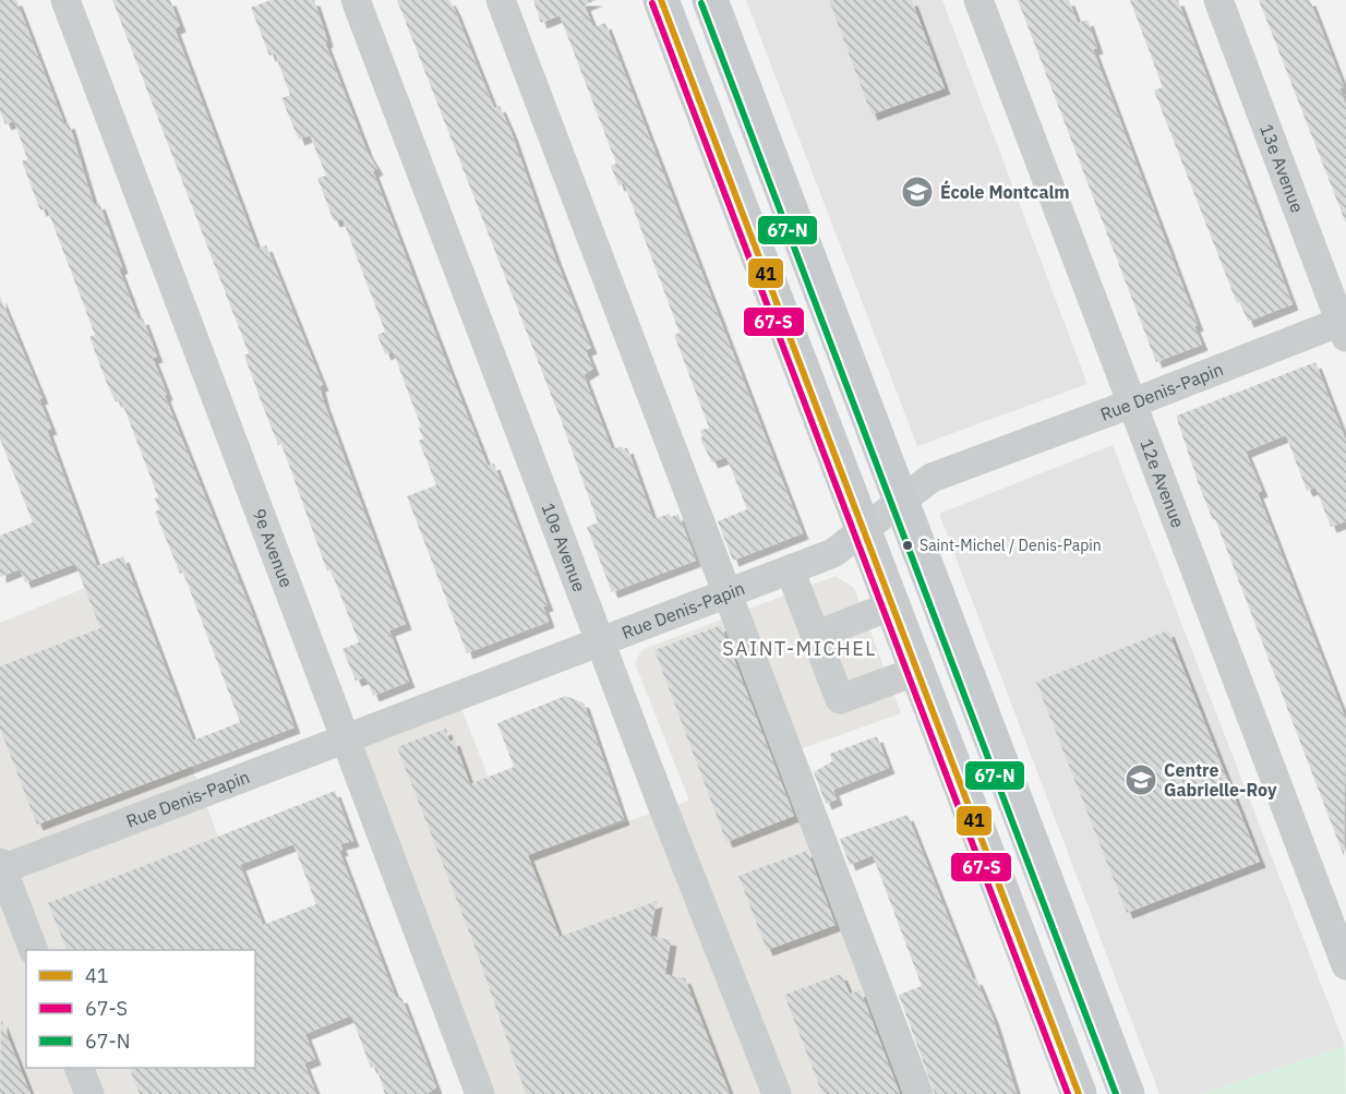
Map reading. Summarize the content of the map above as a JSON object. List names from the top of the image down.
{
  "streets": {
    "street": [
      "13e Avenue",
      "Rue Denis-Papin",
      "12e Avenue",
      "9e Avenue",
      "10e Avenue"
    ]
  },
  "crossings": [
    ["13e Avenue", "Rue Denis-Papin"],
    ["Rue Denis-Papin", "12e Avenue"],
    ["Rue Denis-Papin", "9e Avenue"],
    ["Rue Denis-Papin", "10e Avenue"]
  ],
  "districts": ["SAINT-MICHEL"],
  "places": {
    "school or university": ["École Montcalm", "Centre Gabrielle-Roy"],
    "other": ["Saint-Michel / Denis-Papin"]
  },
  "lines": ["transit line 41", "transit line 67-S", "transit line 67-N"],
  "legend": ["41", "67-S", "67-N"]
}
